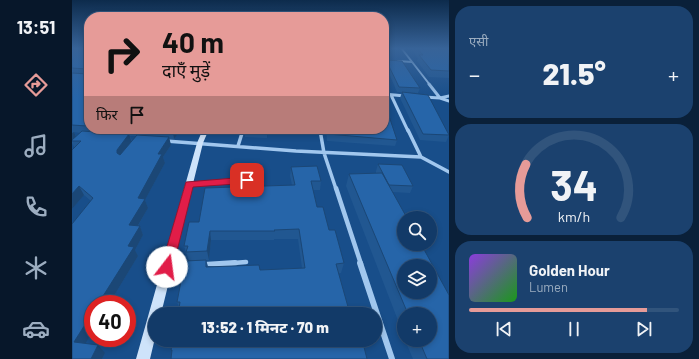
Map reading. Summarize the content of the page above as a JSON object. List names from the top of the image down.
{
  "page": {
    "tabs": "13:51",
    "tile": "एसी",
    "turn": ["40 m", "दाएँ मुड़ें"],
    "heat": ["−", "21.5°", "+"],
    "then": "फिर",
    "map_buttons": "+",
    "song": ["Golden Hour", "Lumen"],
    "limit": "40",
    "trip": "13:52 · 1 मिनट · 70 m",
    "gauge": ["34", "km/h"]
  }
}
